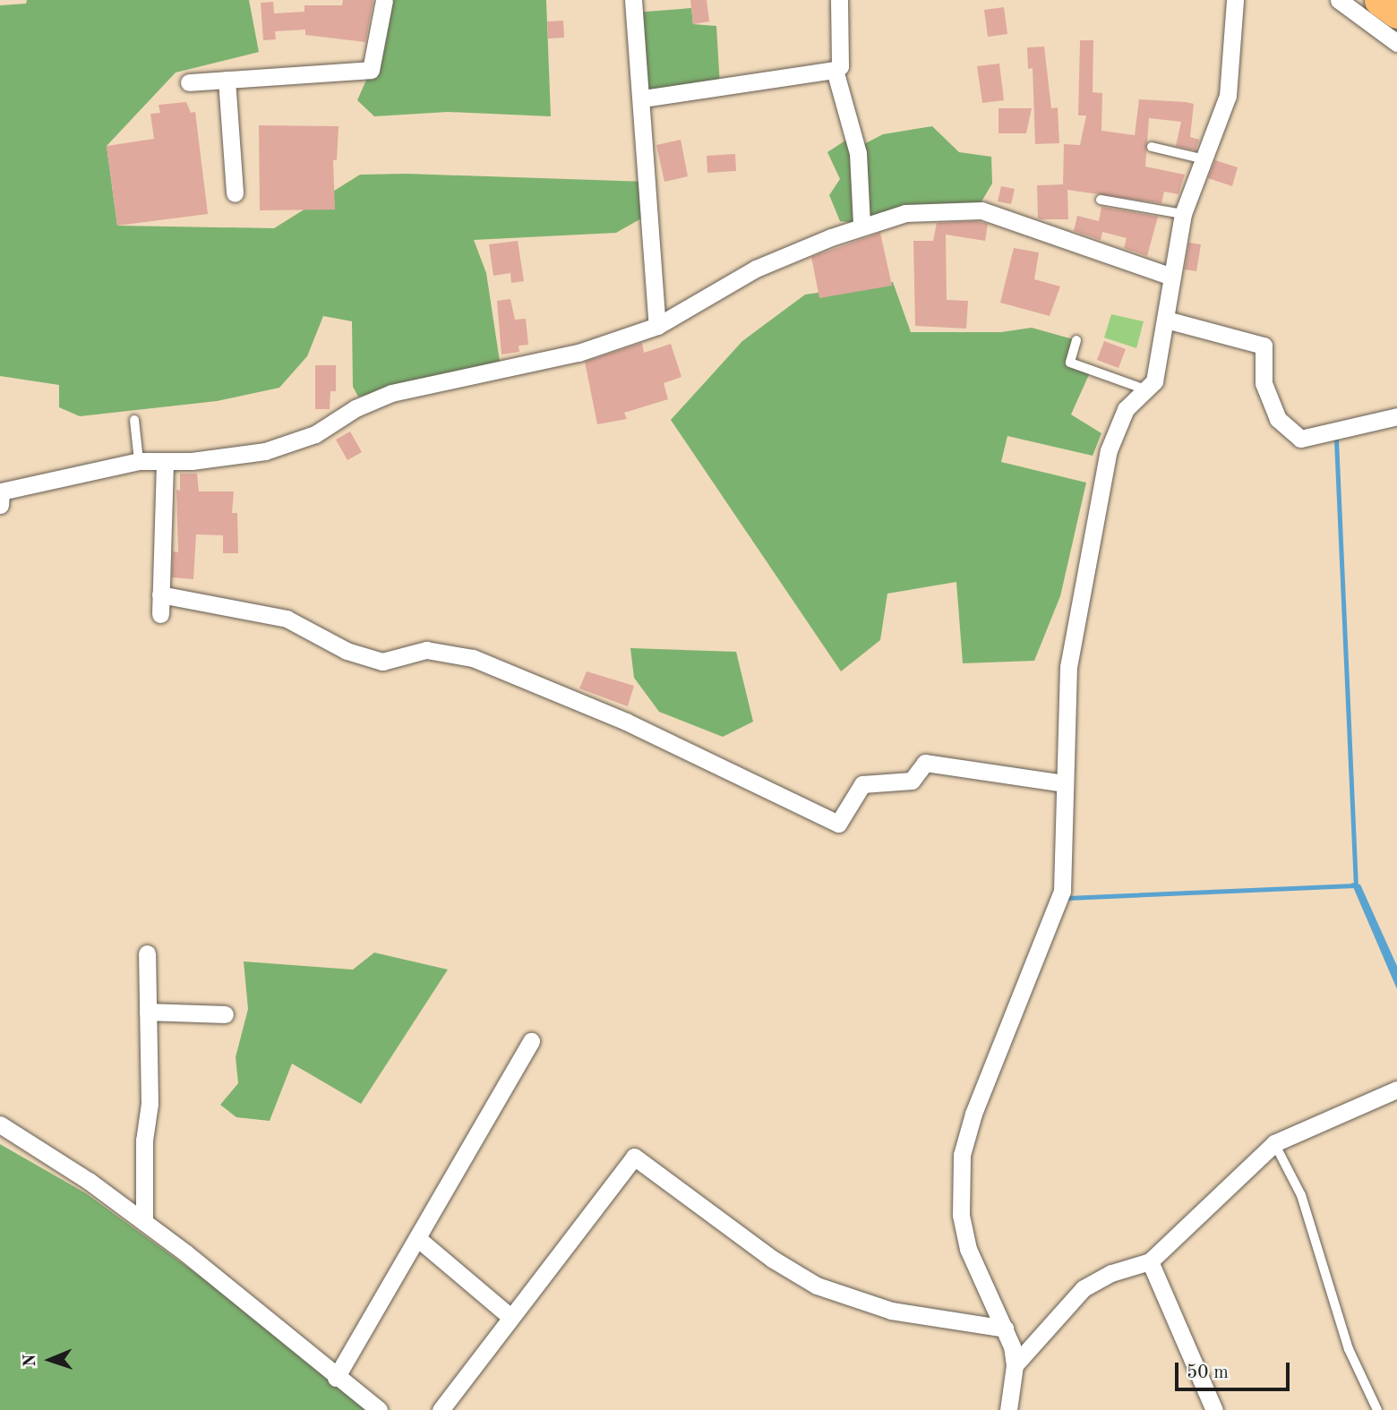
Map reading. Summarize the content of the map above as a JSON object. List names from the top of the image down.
{
  "scale_bar": "50 m",
  "north": "left"
}
